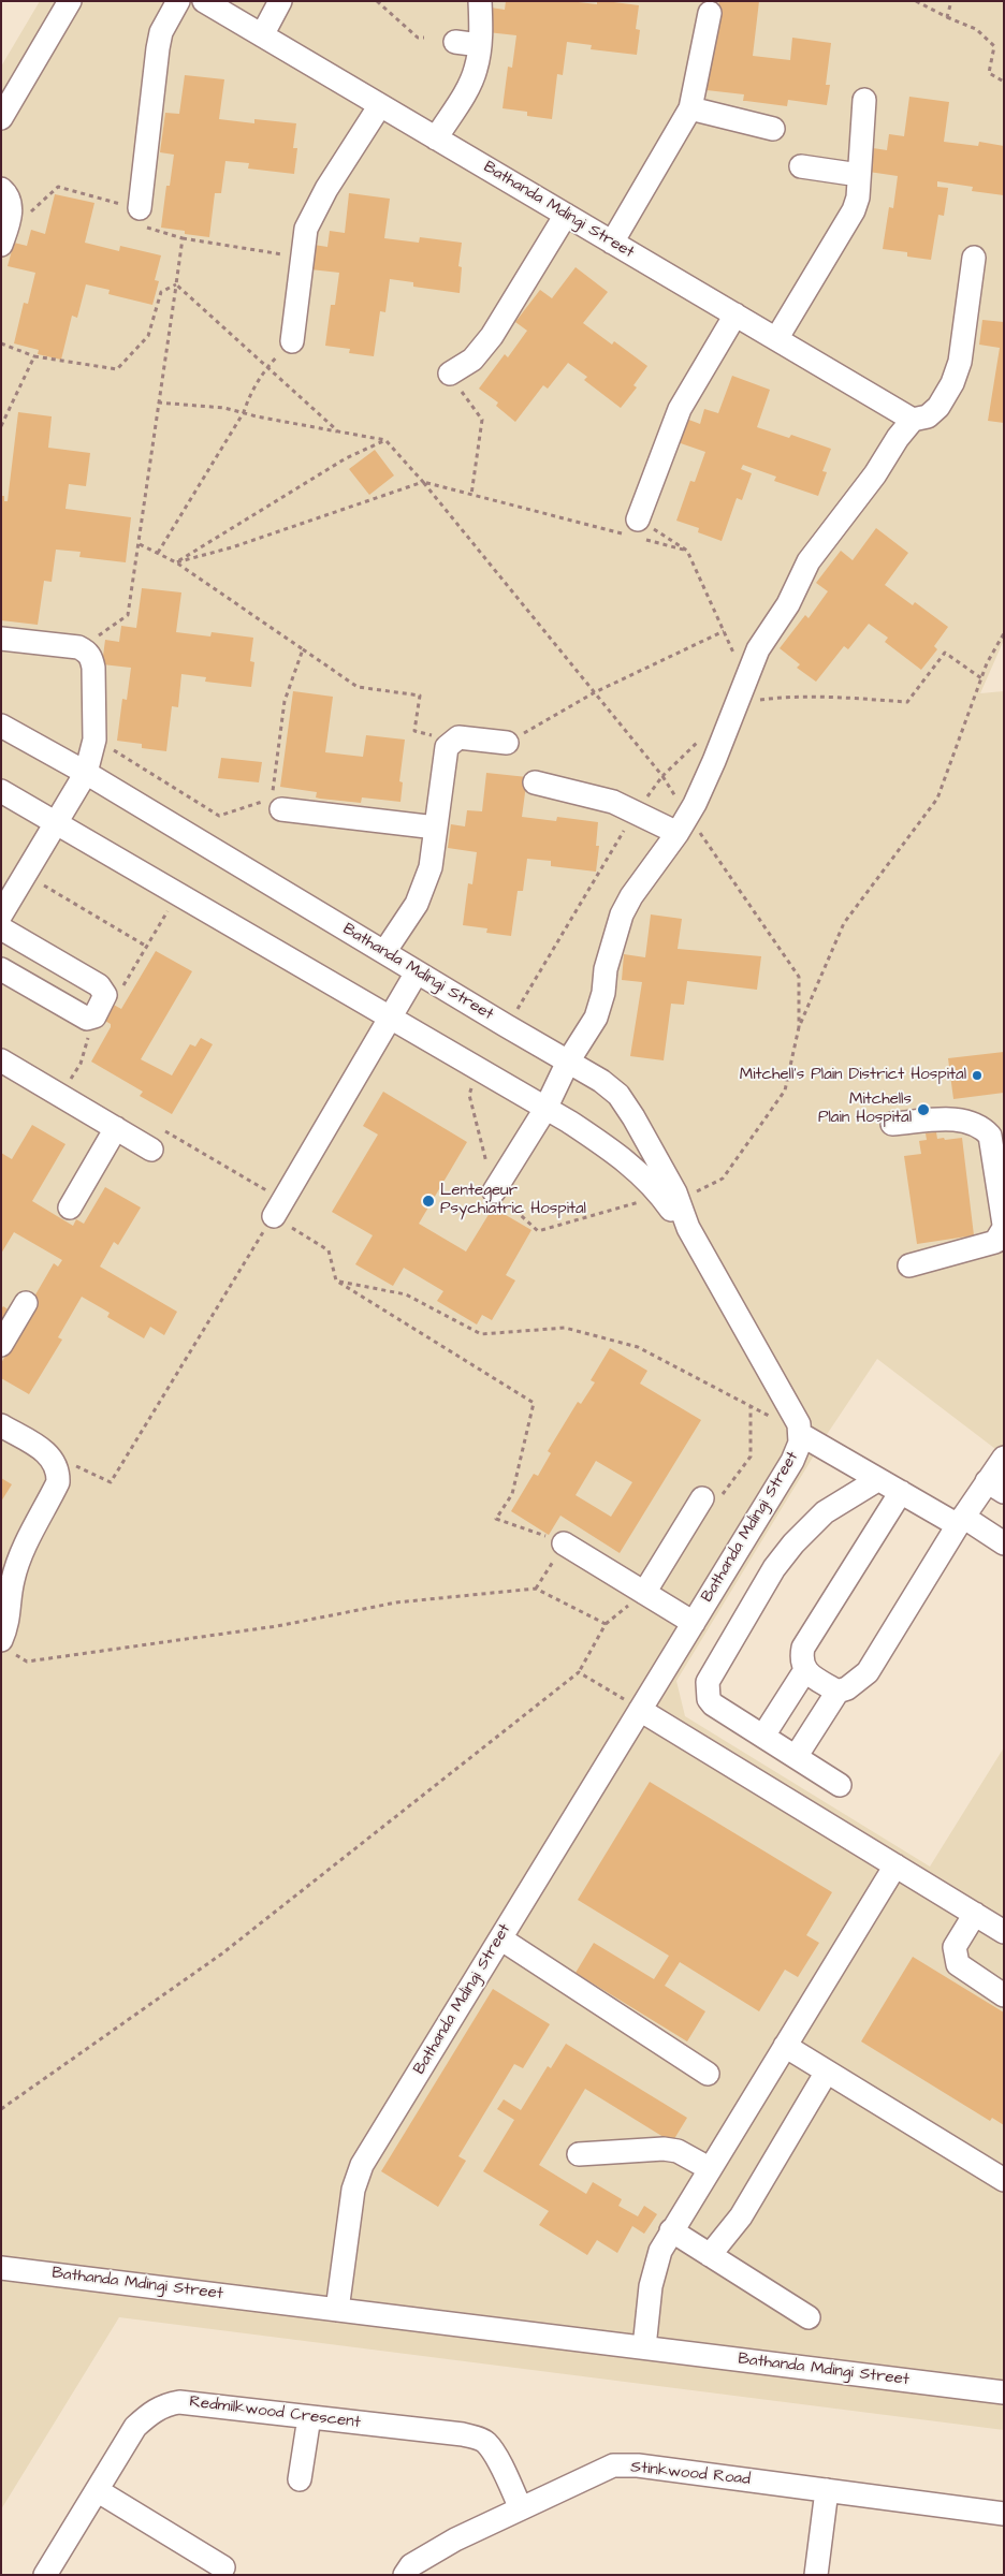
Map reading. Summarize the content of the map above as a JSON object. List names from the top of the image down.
{
  "streets": {
    "street": ["Bathanda Mdingi Street", "Redmilkwood Crescent", "Stinkwood Road"]
  },
  "crossings": [
    ["Redmilkwood Crescent", "Stinkwood Road"]
  ],
  "places": ["Mitchell's Plain District Hospital", "Mitchells Plain Hospital", "Lentegeur Psychiatric Hospital"]
}
